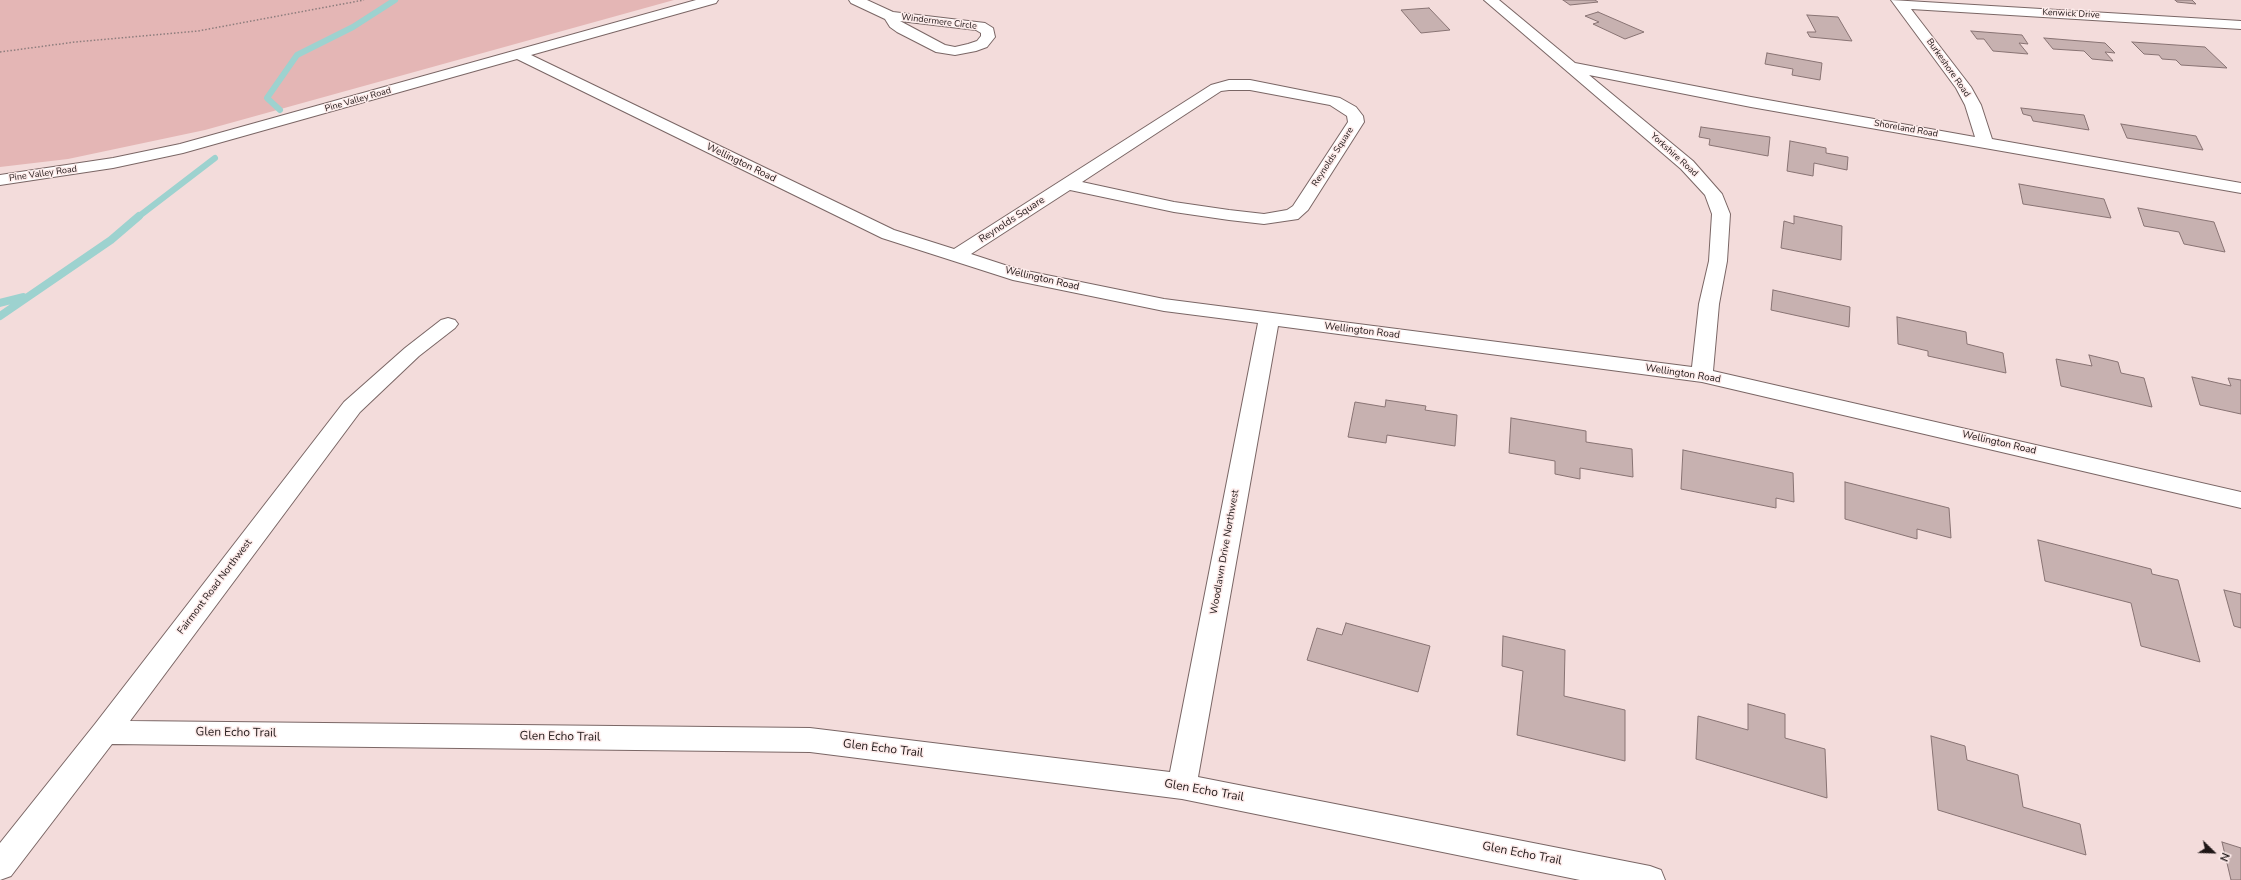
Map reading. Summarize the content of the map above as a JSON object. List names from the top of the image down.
{
  "streets": {
    "street": [
      "Kenwick Drive",
      "Windermere Circle",
      "Burkeshore Road",
      "Pine Valley Road",
      "Shoreland Road",
      "Yorkshire Road",
      "Reynolds Square",
      "Wellington Road",
      "Woodlawn Drive Northwest",
      "Fairmont Road Northwest",
      "Glen Echo Trail"
    ]
  },
  "crossings": [
    ["Kenwick Drive", "Burkeshore Road"],
    ["Burkeshore Road", "Shoreland Road"],
    ["Pine Valley Road", "Wellington Road"],
    ["Shoreland Road", "Yorkshire Road"],
    ["Yorkshire Road", "Wellington Road"],
    ["Reynolds Square", "Wellington Road"],
    ["Wellington Road", "Woodlawn Drive Northwest"],
    ["Woodlawn Drive Northwest", "Glen Echo Trail"],
    ["Fairmont Road Northwest", "Glen Echo Trail"]
  ],
  "north": "bottom right"
}
